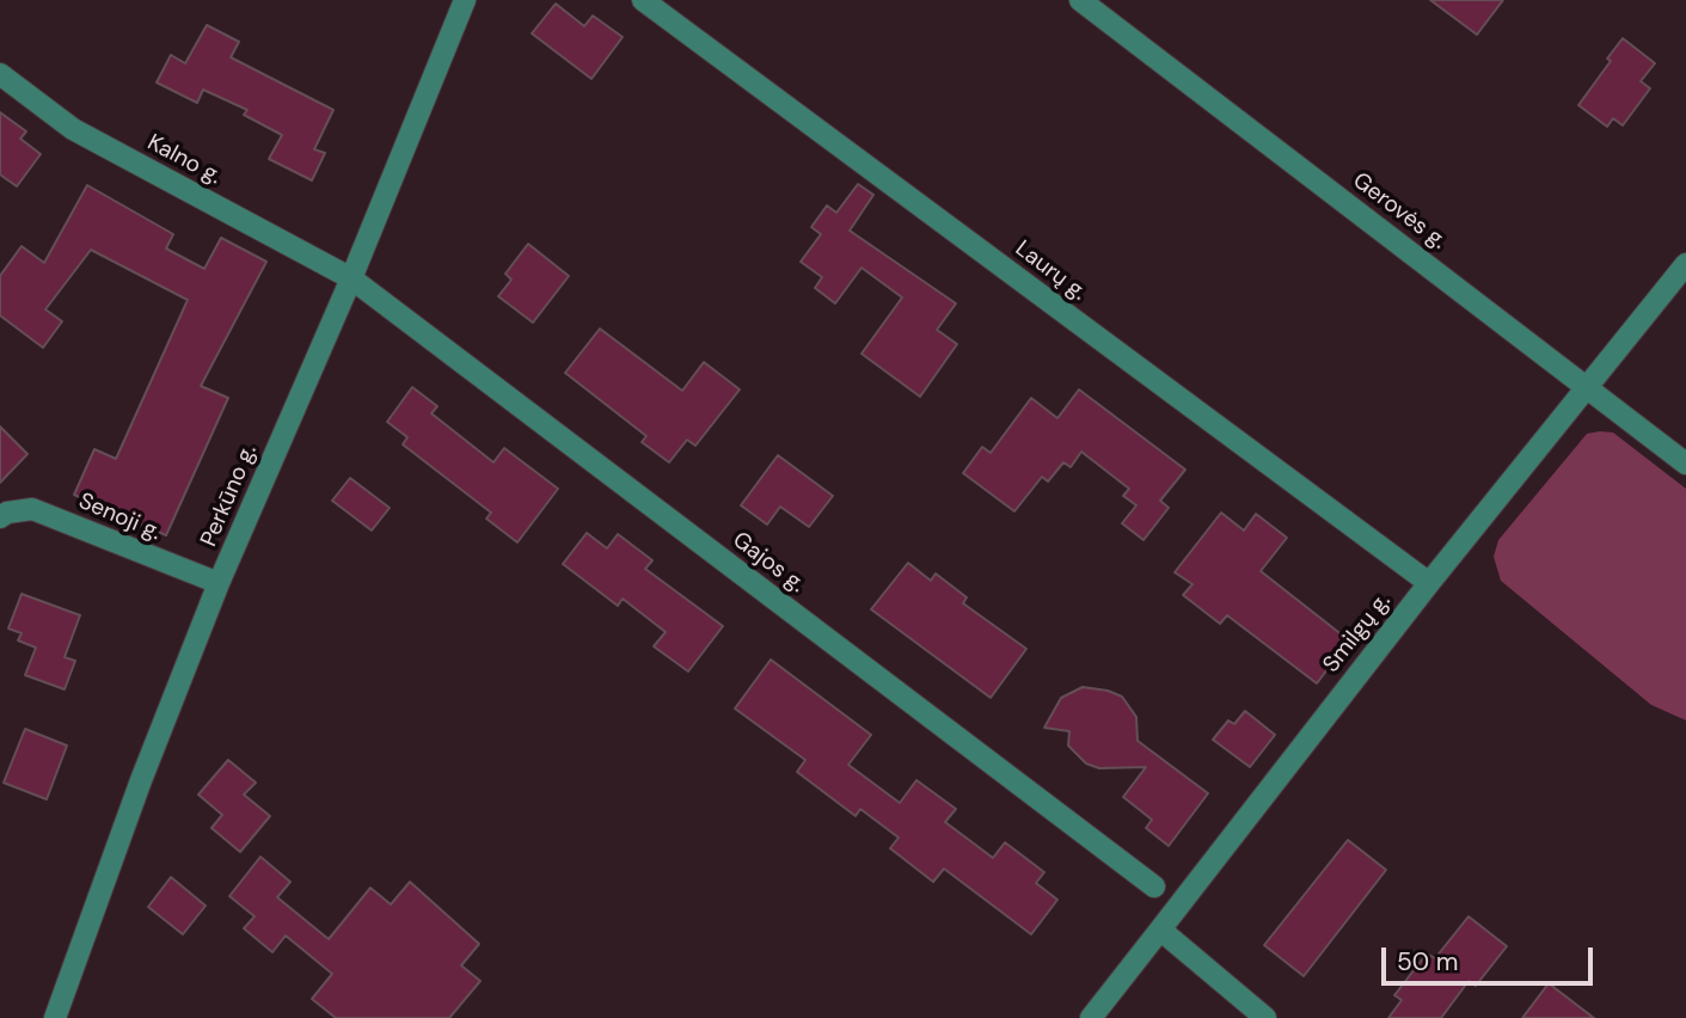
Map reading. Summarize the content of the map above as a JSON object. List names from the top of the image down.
{
  "streets": {
    "street": [
      "Kalno g.",
      "Gerovės g.",
      "Laurų g.",
      "Perkūno g.",
      "Senoji g.",
      "Gajos g.",
      "Smilgų g."
    ]
  },
  "crossings": [
    ["Kalno g.", "Perkūno g."],
    ["Kalno g.", "Gajos g."],
    ["Gerovės g.", "Smilgų g."],
    ["Laurų g.", "Smilgų g."],
    ["Perkūno g.", "Senoji g."],
    ["Perkūno g.", "Gajos g."]
  ],
  "scale_bar": "50 m"
}
